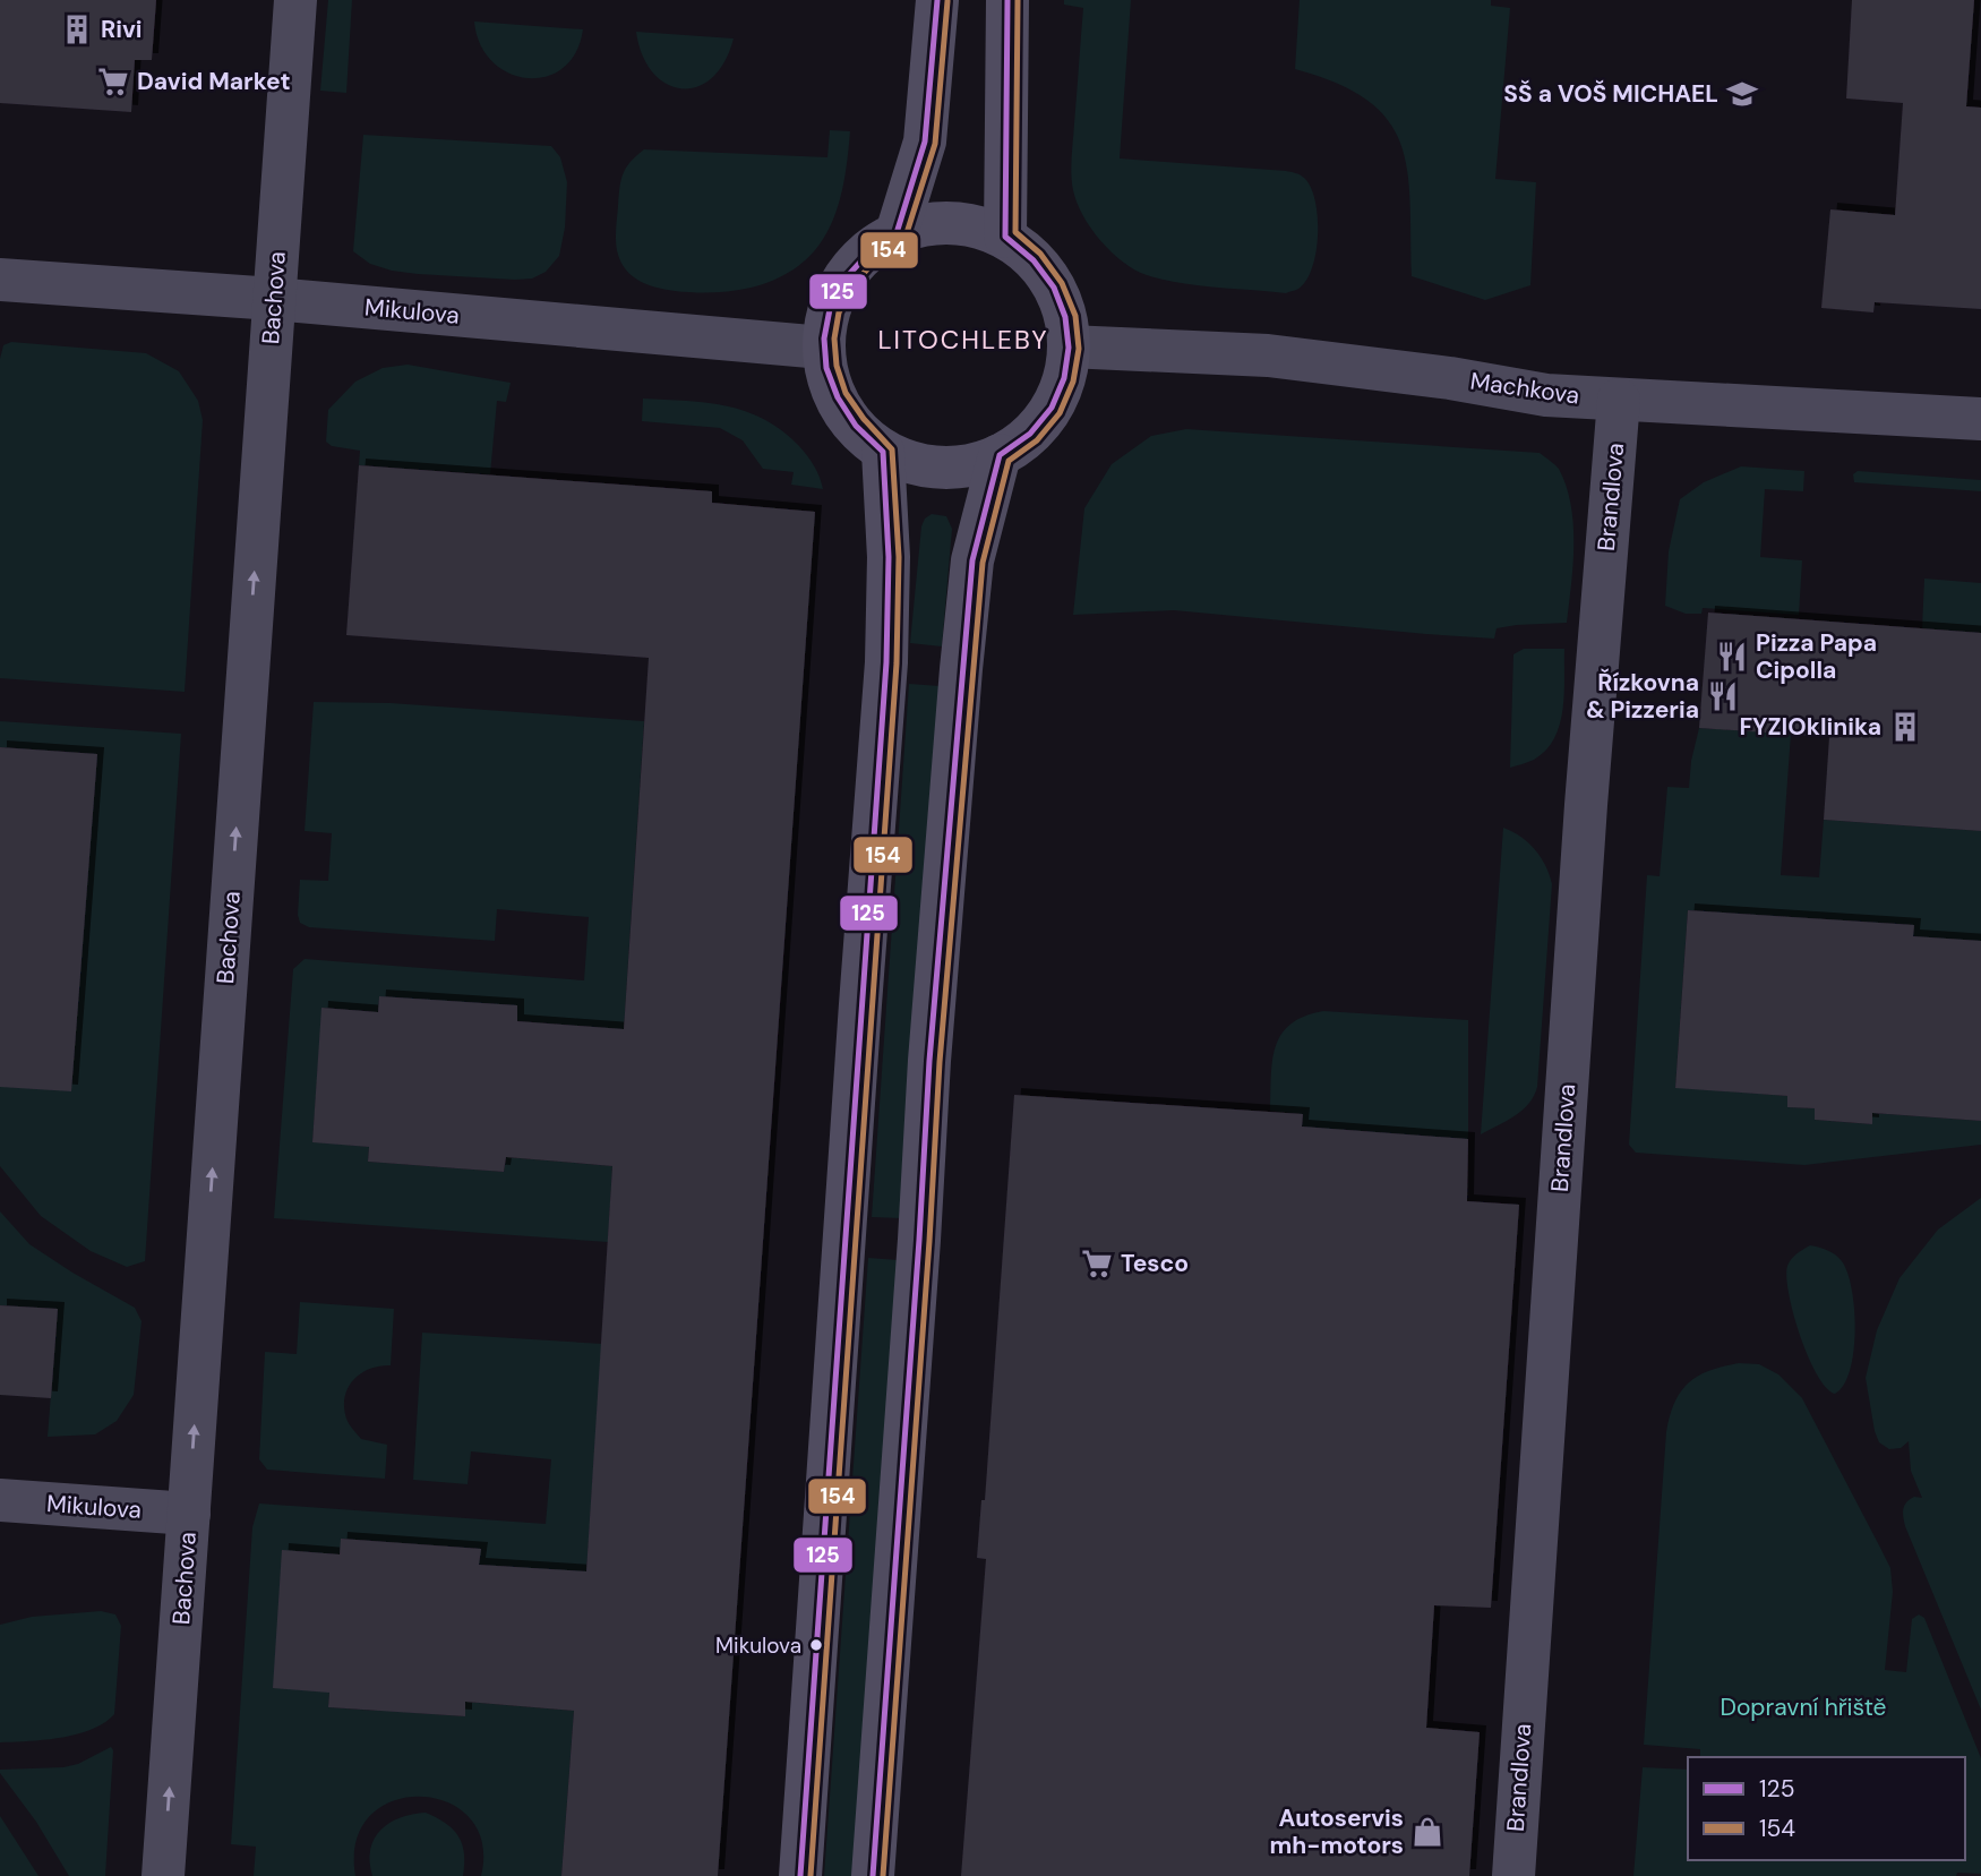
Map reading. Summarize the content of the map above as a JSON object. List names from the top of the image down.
{
  "streets": {
    "street": [
      "Bachova",
      "Mikulova",
      "Machkova",
      "Brandlova"
    ]
  },
  "crossings": [
    ["Bachova", "Mikulova"],
    ["Mikulova", "Machkova"],
    ["Machkova", "Brandlova"]
  ],
  "one_way": ["Bachova"],
  "districts": ["LITOCHLEBY"],
  "parks": ["Dopravní hřiště"],
  "places": {
    "building": ["Rivi", "FYZIOklinika"],
    "supermarket": ["David Market", "Tesco"],
    "school or university": ["SŠ a VOŠ MICHAEL"],
    "restaurant": ["Pizza Papa Cipolla", "Řízkovna & Pizzeria"],
    "other": ["Mikulova"],
    "shop": ["Autoservis mh-motors"]
  },
  "lines": ["transit line 125", "transit line 154"],
  "legend": ["125", "154"]
}
